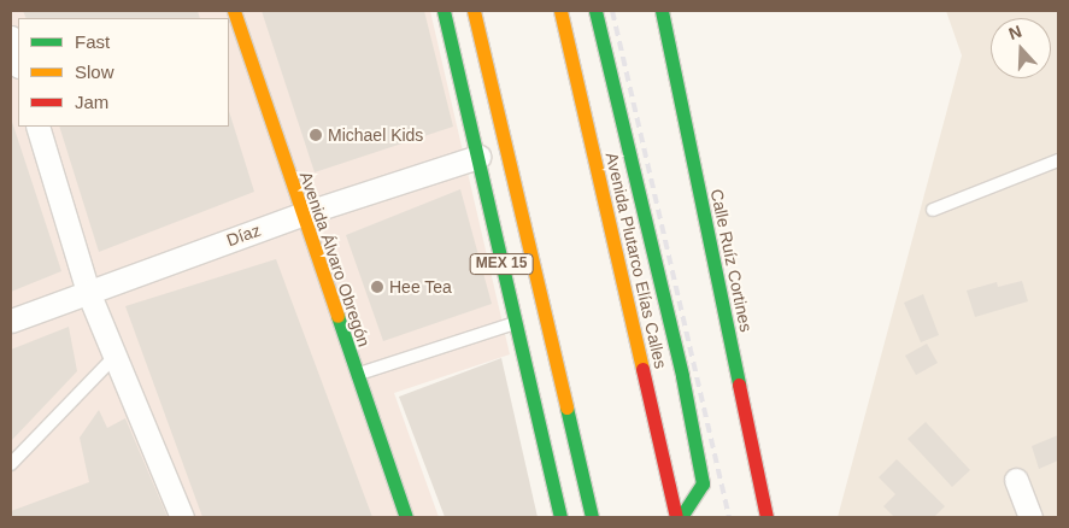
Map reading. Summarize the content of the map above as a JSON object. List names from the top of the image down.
{
  "streets": {
    "main road": [
      "Avenida Álvaro Obregón",
      "Avenida Plutarco Elías Calles",
      "Calle Ruíz Cortines",
      "MEX 15"
    ],
    "street": ["Díaz"]
  },
  "crossings": [
    ["Díaz", "Avenida Álvaro Obregón"],
    ["Díaz", "MEX 15"]
  ],
  "places": ["Michael Kids", "Hee Tea"],
  "legend": ["Fast", "Slow", "Jam"],
  "north": "top"
}
